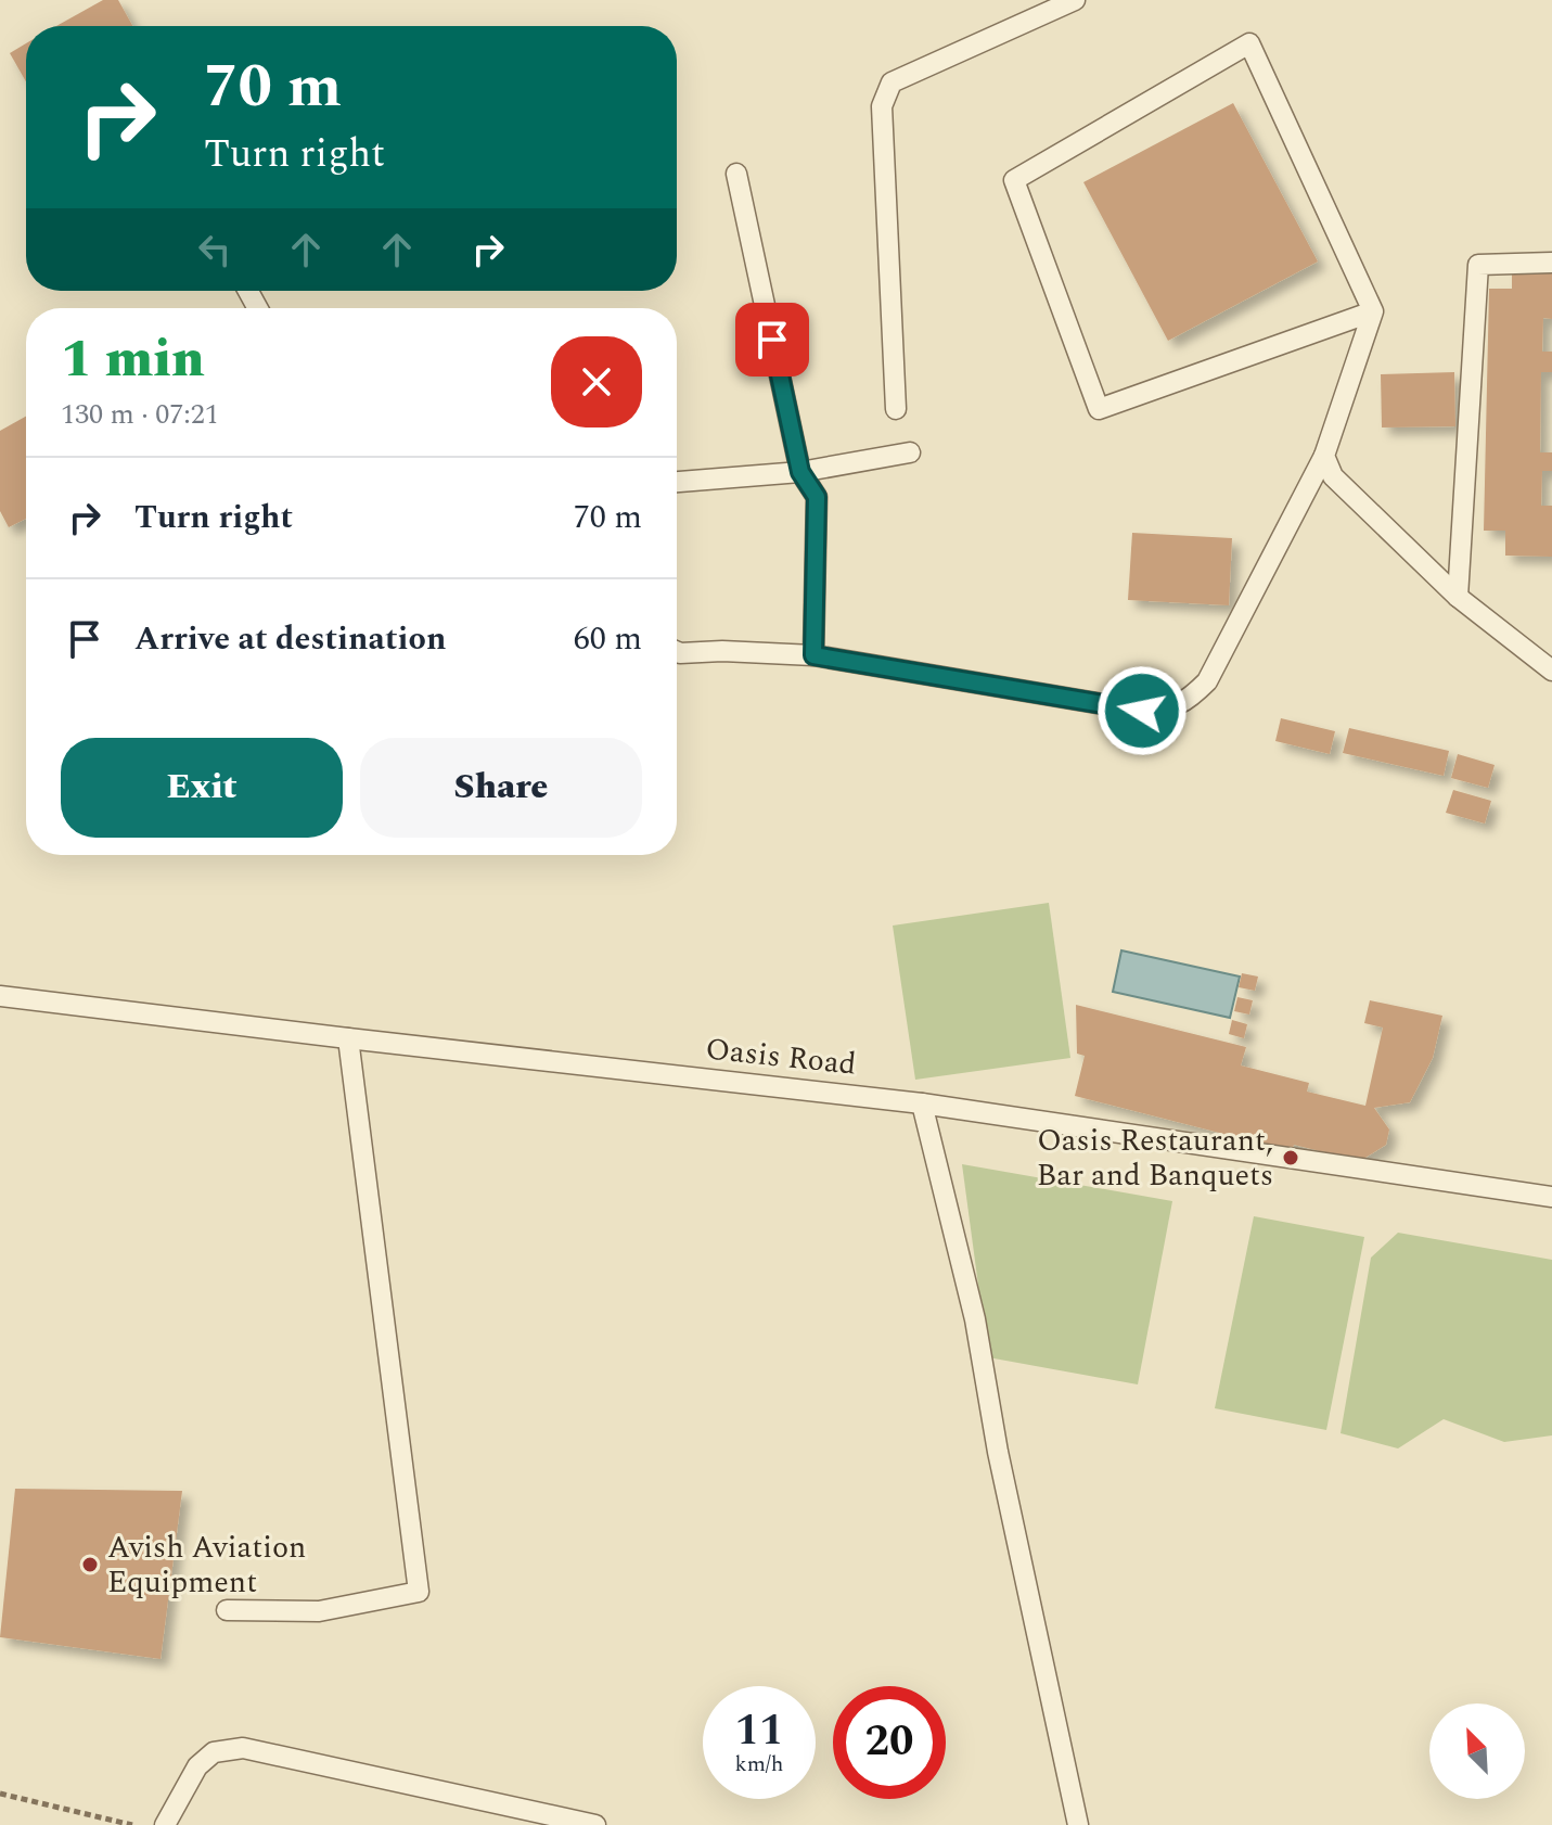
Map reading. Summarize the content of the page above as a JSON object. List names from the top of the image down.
{
  "streets": {
    "lane": ["Oasis Road"]
  },
  "places": ["Oasis Restaurant, Bar and Banquets", "Avish Aviation Equipment"],
  "north": "top left",
  "page": {
    "turn": ["70 m", "Turn right"],
    "heading": ["1 min", "130 m · 07:21"],
    "list": [
      {
        "name": "Turn right",
        "value": "70 m"
      },
      {
        "name": "Arrive at destination",
        "value": "60 m"
      }
    ],
    "buttons": ["Exit", "Share"],
    "speed": "11 km/h",
    "limit": "20"
  }
}
